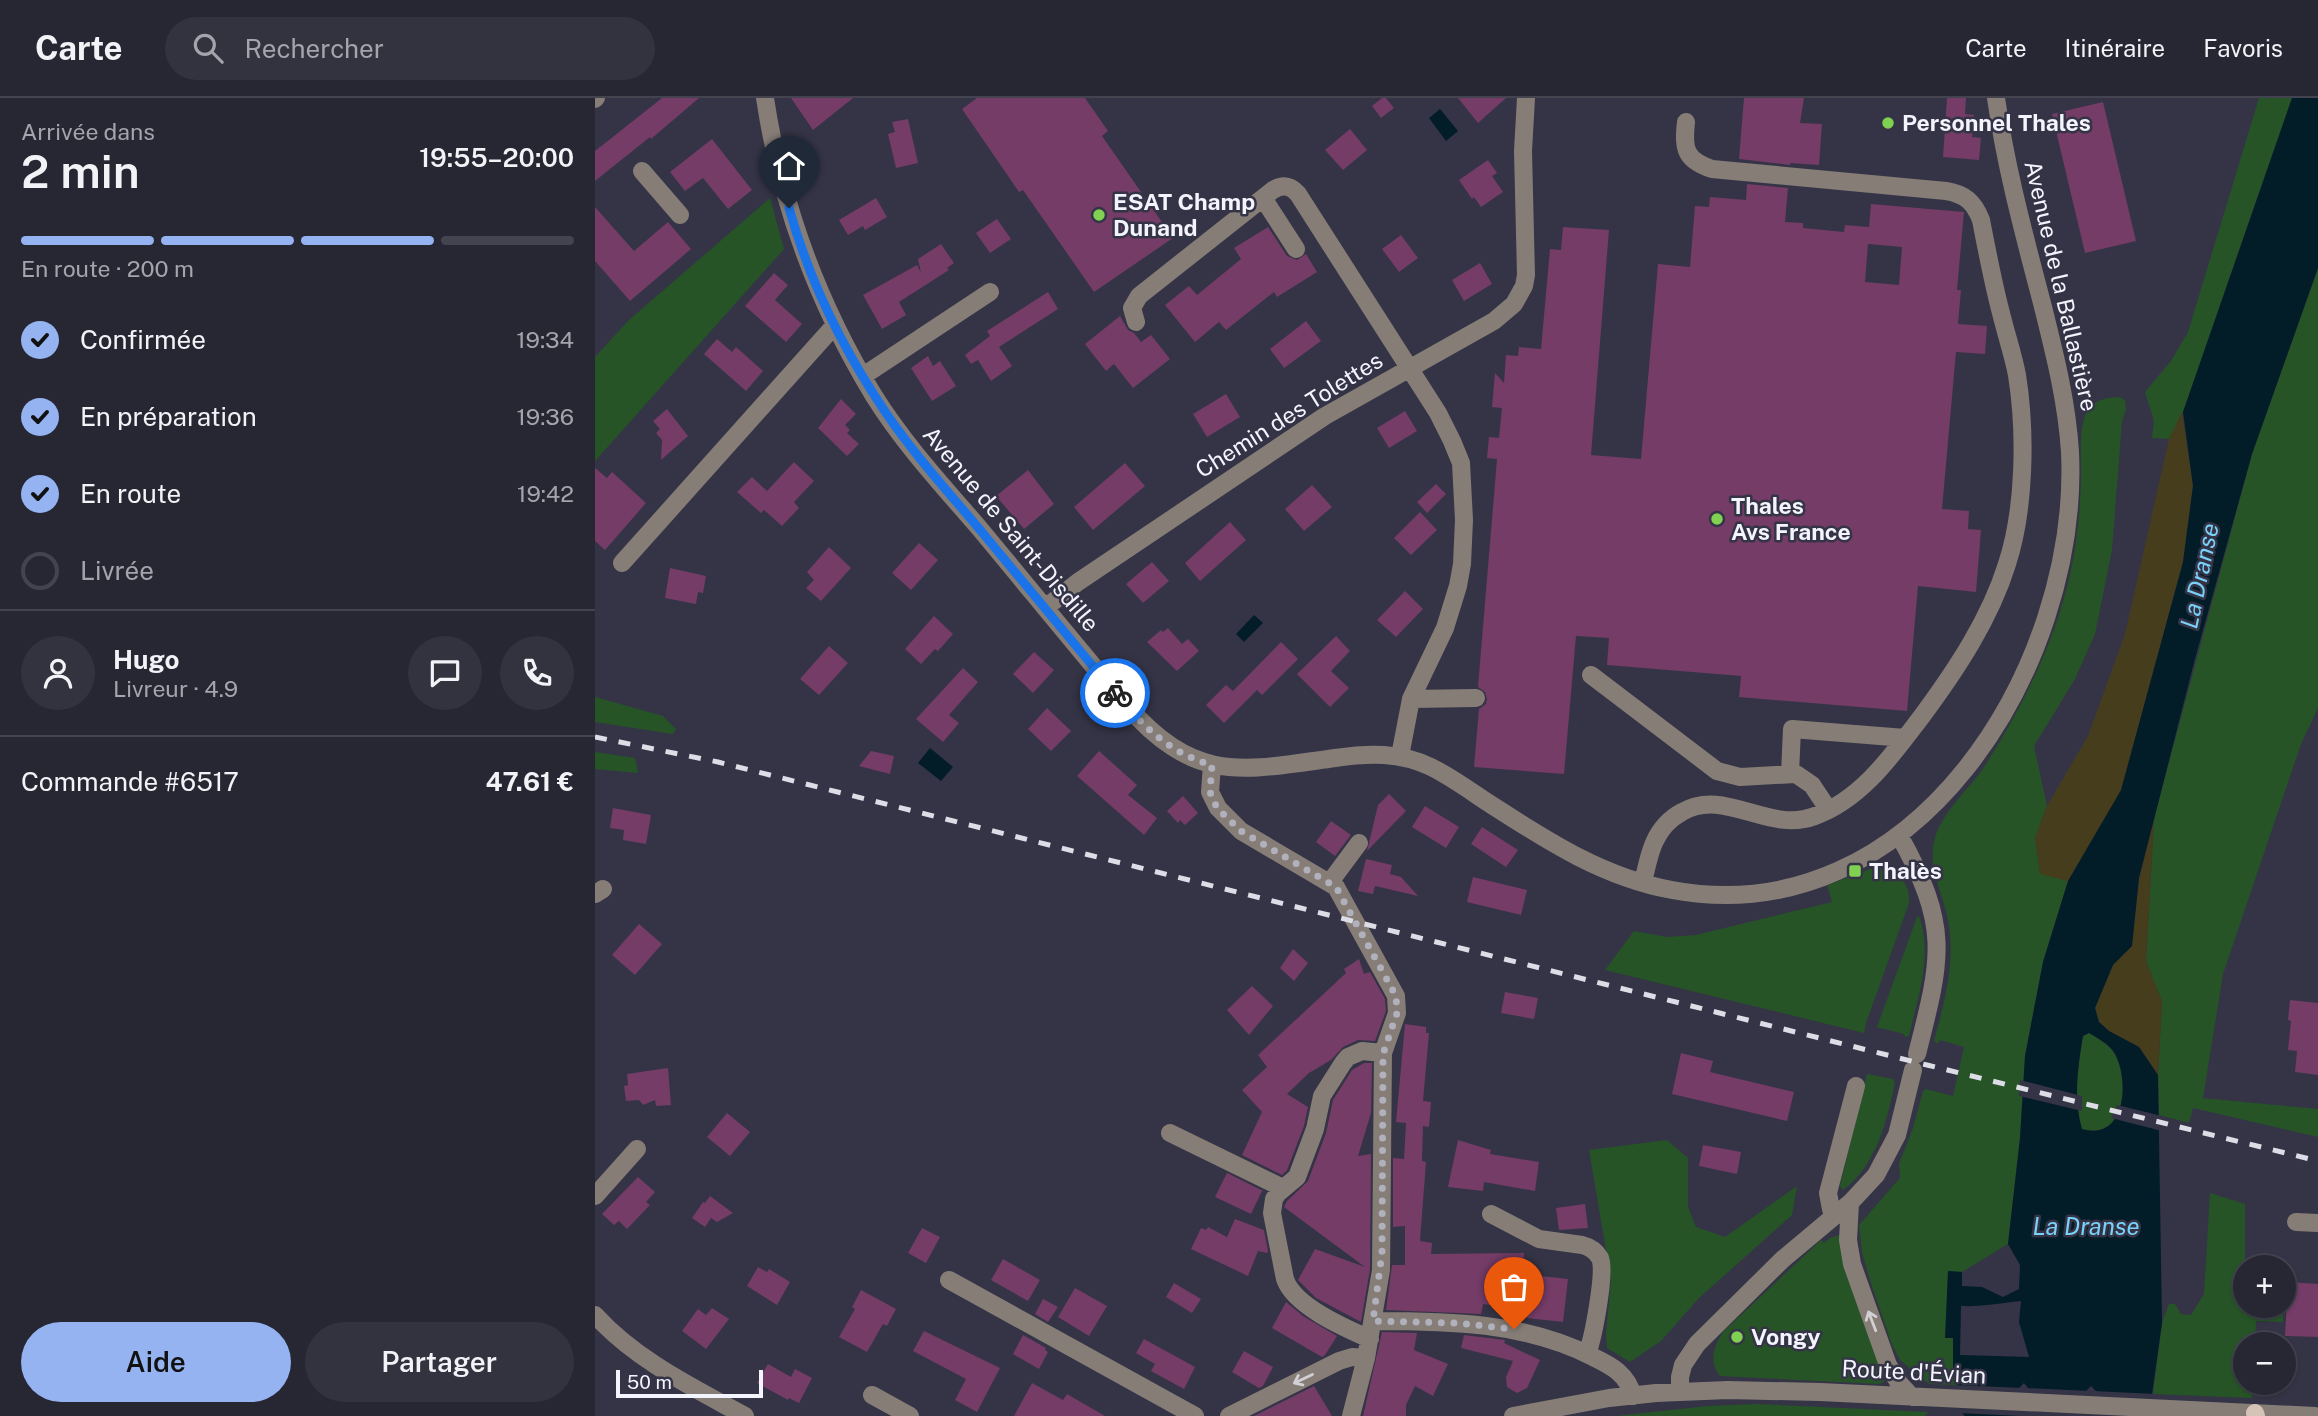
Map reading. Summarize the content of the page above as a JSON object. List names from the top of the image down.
{
  "streets": {
    "street": [
      "Avenue de la Ballastière",
      "Chemin des Tolettes",
      "Avenue de Saint-Disdille",
      "Route d'Évian"
    ]
  },
  "crossings": [
    ["Avenue de la Ballastière", "Avenue de Saint-Disdille"],
    ["Chemin des Tolettes", "Avenue de Saint-Disdille"]
  ],
  "water": ["La Dranse"],
  "places": {
    "other": [
      "Personnel Thales",
      "ESAT Champ Dunand",
      "Thales Avs France",
      "Vongy"
    ],
    "transit": ["Thalès"]
  },
  "scale_bar": "50 m",
  "page": {
    "header": "Carte",
    "search": "Rechercher",
    "nav": ["Carte", "Itinéraire", "Favoris"],
    "heading": ["2 min", "Arrivée dans", "19:55–20:00"],
    "panel": [
      "Hugo",
      "Livreur · 4.9",
      "Commande #6517",
      "47.61 €"
    ],
    "bar": "En route · 200 m",
    "list": [
      ["Confirmée", "19:34"],
      ["En préparation", "19:36"],
      ["En route", "19:42"],
      "Livrée"
    ],
    "map_buttons": ["+", "−"],
    "buttons": ["Aide", "Partager"],
    "scale": "50 m"
  }
}
